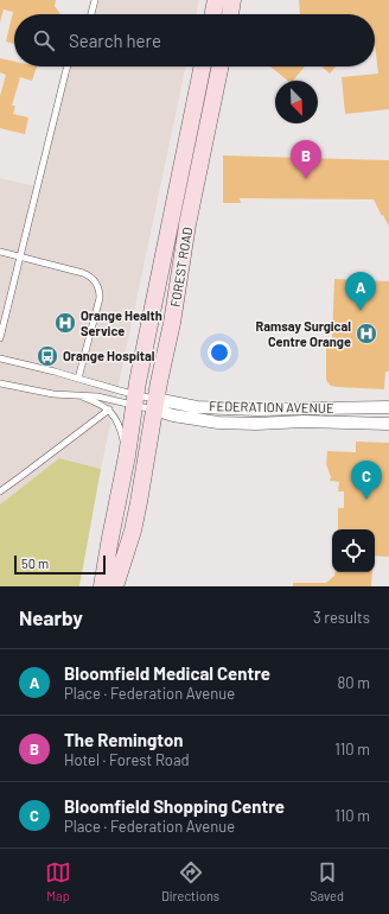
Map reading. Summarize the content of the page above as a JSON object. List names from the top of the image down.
{
  "streets": {
    "main road": ["FOREST ROAD"],
    "street": ["FEDERATION AVENUE"]
  },
  "crossings": [
    ["FOREST ROAD", "FEDERATION AVENUE"]
  ],
  "places": {
    "hospital": ["Orange Health Service", "Ramsay Surgical Centre Orange"],
    "bus stop": ["Orange Hospital"]
  },
  "scale_bar": "50 m",
  "north": "bottom right",
  "page": {
    "search": "Search here",
    "pins": ["B", "A", "C"],
    "scale": "50 m",
    "heading": ["Nearby", "3 results"],
    "list": [
      {
        "mark": "A",
        "name": "Bloomfield Medical Centre",
        "note": "Place · Federation Avenue",
        "value": "80 m"
      },
      {
        "mark": "B",
        "name": "The Remington",
        "note": "Hotel · Forest Road",
        "value": "110 m"
      },
      {
        "mark": "C",
        "name": "Bloomfield Shopping Centre",
        "note": "Place · Federation Avenue",
        "value": "110 m"
      }
    ],
    "nav": ["Map", "Directions", "Saved"]
  }
}
